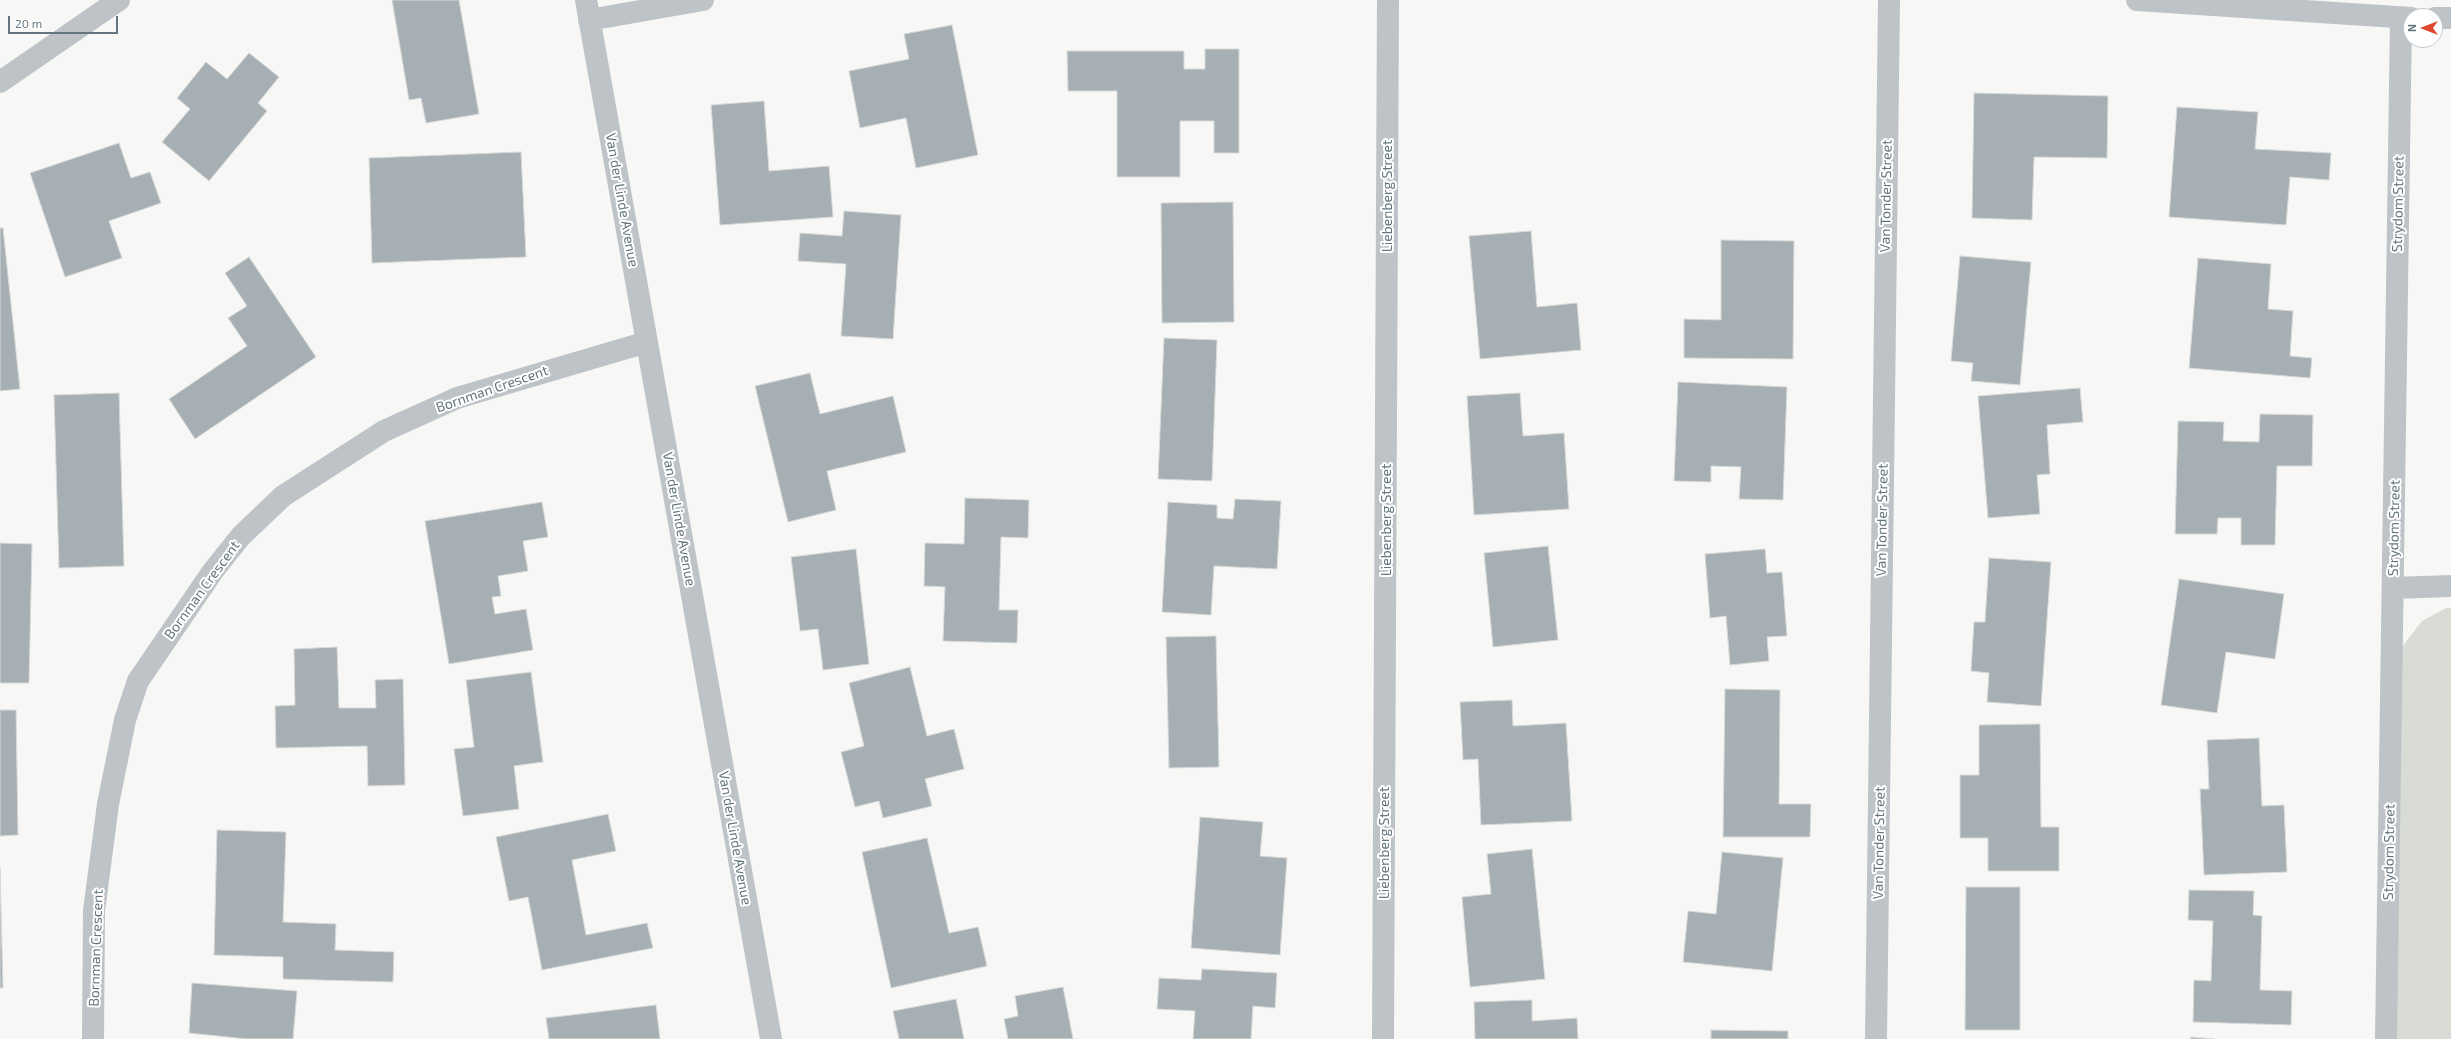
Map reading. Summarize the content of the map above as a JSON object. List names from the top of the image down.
{
  "streets": {
    "street": [
      "Liebenberg Street",
      "Van Tonder Street",
      "Van der Linde Avenue",
      "Strydom Street",
      "Bornman Crescent"
    ]
  },
  "crossings": [
    ["Van der Linde Avenue", "Bornman Crescent"]
  ],
  "scale_bar": "20 m",
  "north": "left"
}
